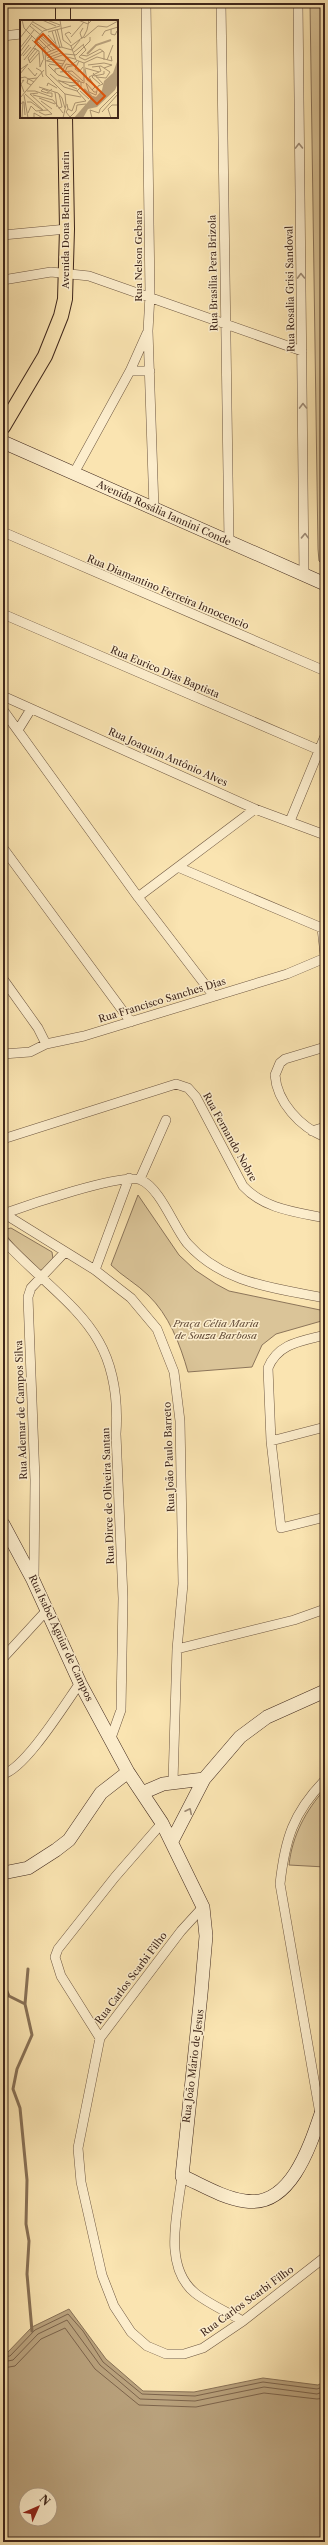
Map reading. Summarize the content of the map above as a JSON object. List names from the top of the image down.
{
  "streets": {
    "main road": ["Avenida Dona Belmira Marin"],
    "street": [
      "Rua Nelson Gebara",
      "Rua Brasília Pera Brizola",
      "Rua Rosalia Grisi Sandoval",
      "Avenida Rosália Iannini Conde",
      "Rua Diamantino Ferreira Innocencio",
      "Rua Eurico Dias Baptista",
      "Rua Joaquim Antônio Alves",
      "Rua Francisco Sanches Dias",
      "Rua Fernando Nobre",
      "Rua Ademar de Campos Silva",
      "Rua João Paulo Barreto",
      "Rua Dirce de Oliveira Santan",
      "Rua Isabel Aguiar de Campos",
      "Rua Carlos Scarbi Filho",
      "Rua João Mário de Jesus"
    ]
  },
  "crossings": [
    ["Rua Nelson Gebara", "Avenida Rosália Iannini Conde"],
    ["Rua Brasília Pera Brizola", "Avenida Rosália Iannini Conde"],
    ["Rua Rosalia Grisi Sandoval", "Avenida Rosália Iannini Conde"],
    ["Rua Ademar de Campos Silva", "Rua João Paulo Barreto"],
    ["Rua Ademar de Campos Silva", "Rua Dirce de Oliveira Santan"],
    ["Rua Ademar de Campos Silva", "Rua Isabel Aguiar de Campos"],
    ["Rua Dirce de Oliveira Santan", "Rua Isabel Aguiar de Campos"],
    ["Rua Isabel Aguiar de Campos", "Rua João Mário de Jesus"],
    ["Rua Carlos Scarbi Filho", "Rua João Mário de Jesus"]
  ],
  "one_way": ["Rua Rosalia Grisi Sandoval"],
  "parks": ["Praça Célia Maria de Souza Barbosa"],
  "north": "top right"
}
